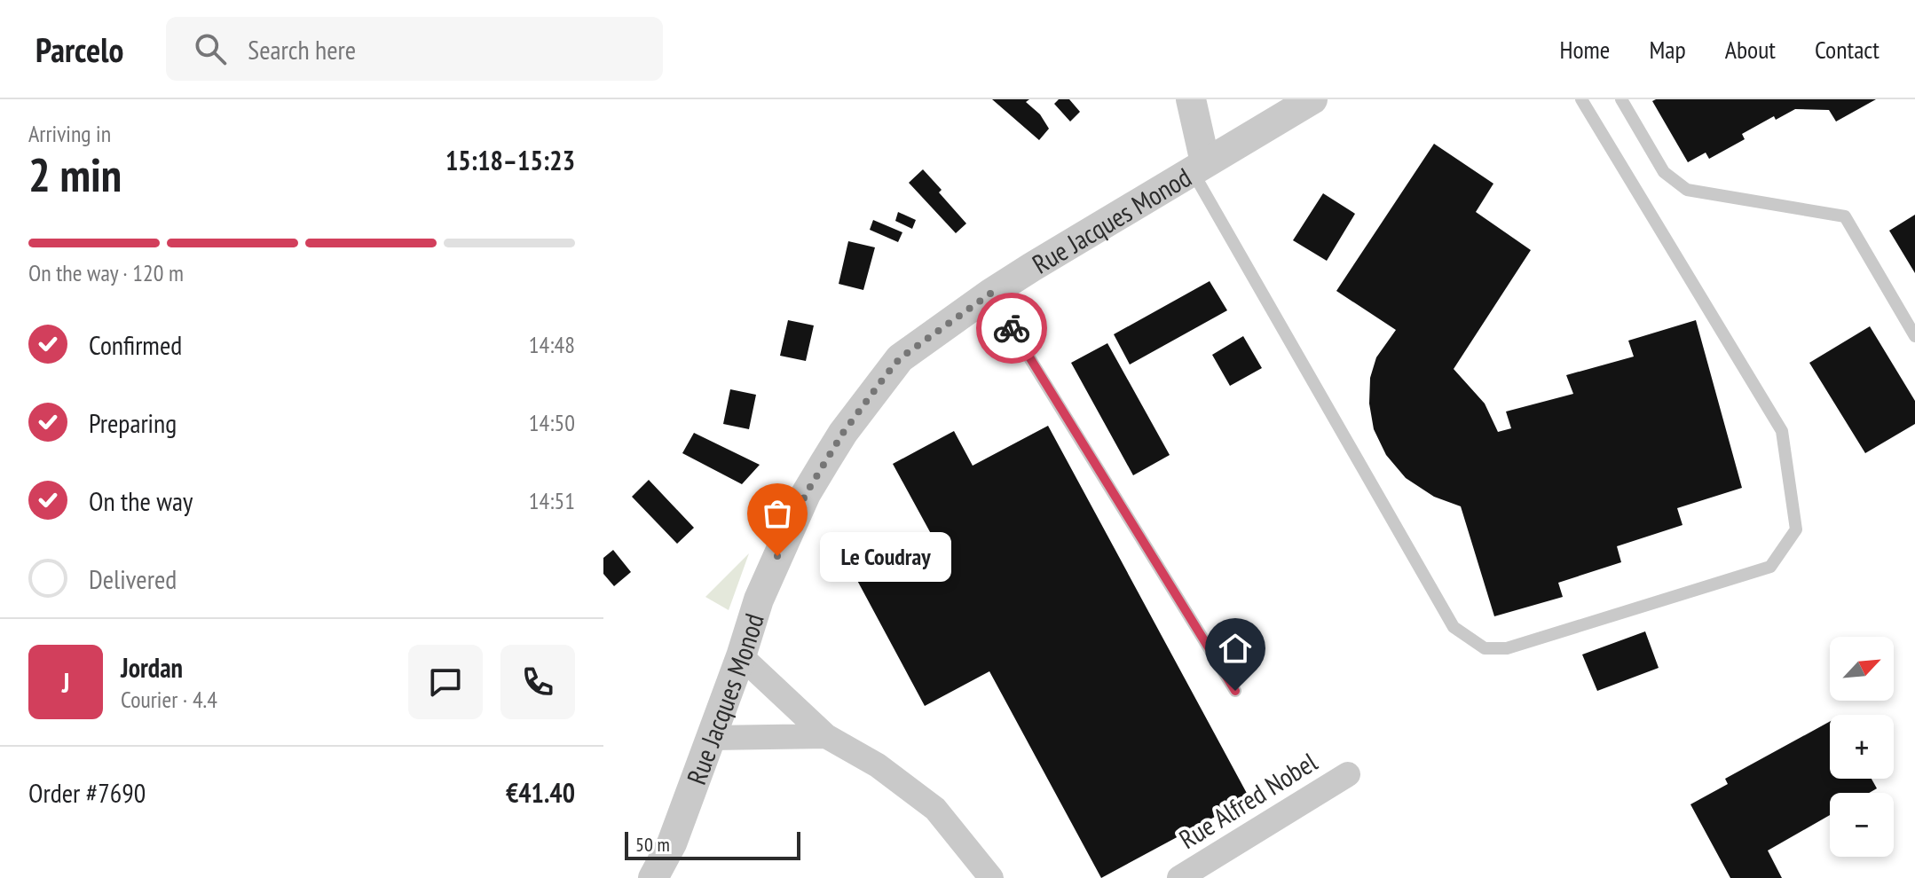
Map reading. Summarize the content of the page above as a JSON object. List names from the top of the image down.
{
  "streets": {
    "street": ["Rue Jacques Monod", "Rue Alfred Nobel"]
  },
  "places": ["Le Coudray"],
  "scale_bar": "50 m",
  "north": "top right",
  "page": {
    "header": "Parcelo",
    "search": "Search here",
    "nav": [
      "Home",
      "Map",
      "About",
      "Contact"
    ],
    "heading": ["2 min", "Arriving in", "15:18–15:23"],
    "panel": [
      "Jordan",
      "Courier · 4.4",
      "Order #7690",
      "€41.40"
    ],
    "bar": "On the way · 120 m",
    "list": [
      ["Confirmed", "14:48"],
      ["Preparing", "14:50"],
      ["On the way", "14:51"],
      "Delivered"
    ],
    "bubble": "Le Coudray",
    "map_buttons": ["+", "−"],
    "round": "J",
    "scale": "50 m"
  }
}
